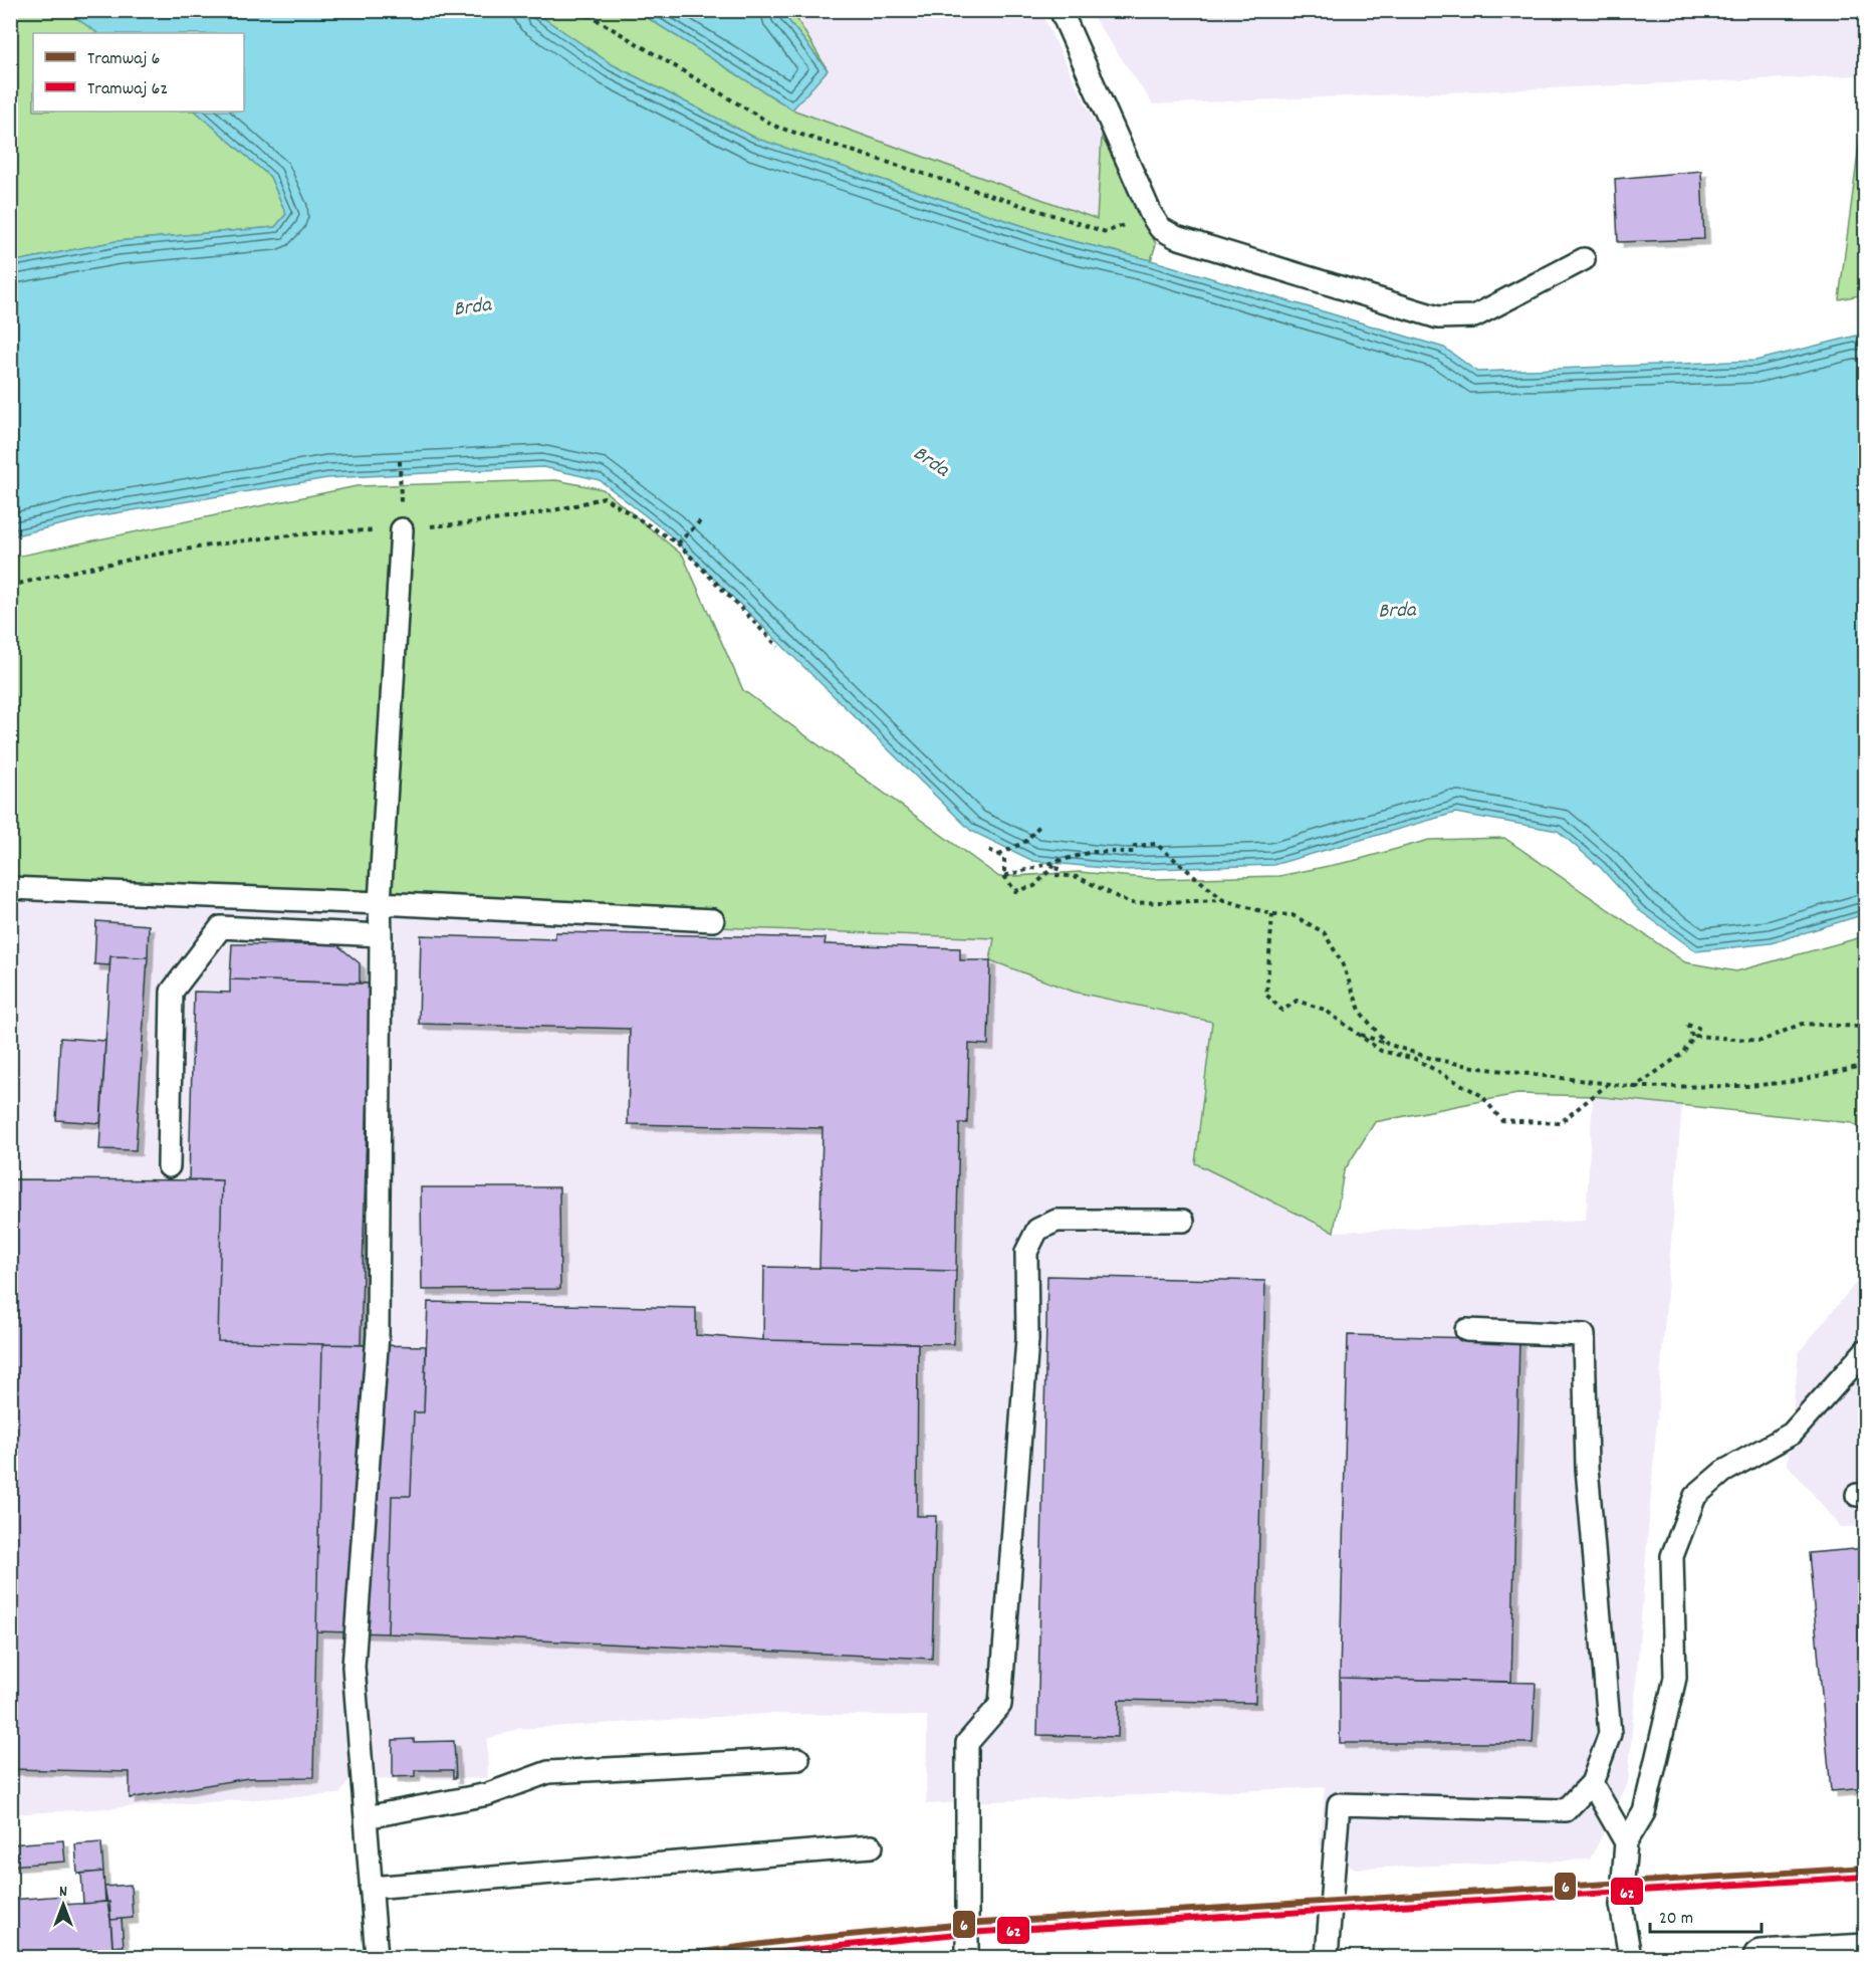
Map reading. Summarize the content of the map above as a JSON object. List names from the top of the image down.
{
  "water": ["Brda"],
  "lines": ["tram line 6", "tram line 6z"],
  "legend": ["Tramwaj 6", "Tramwaj 6z"],
  "scale_bar": "20 m",
  "north": "top"
}
